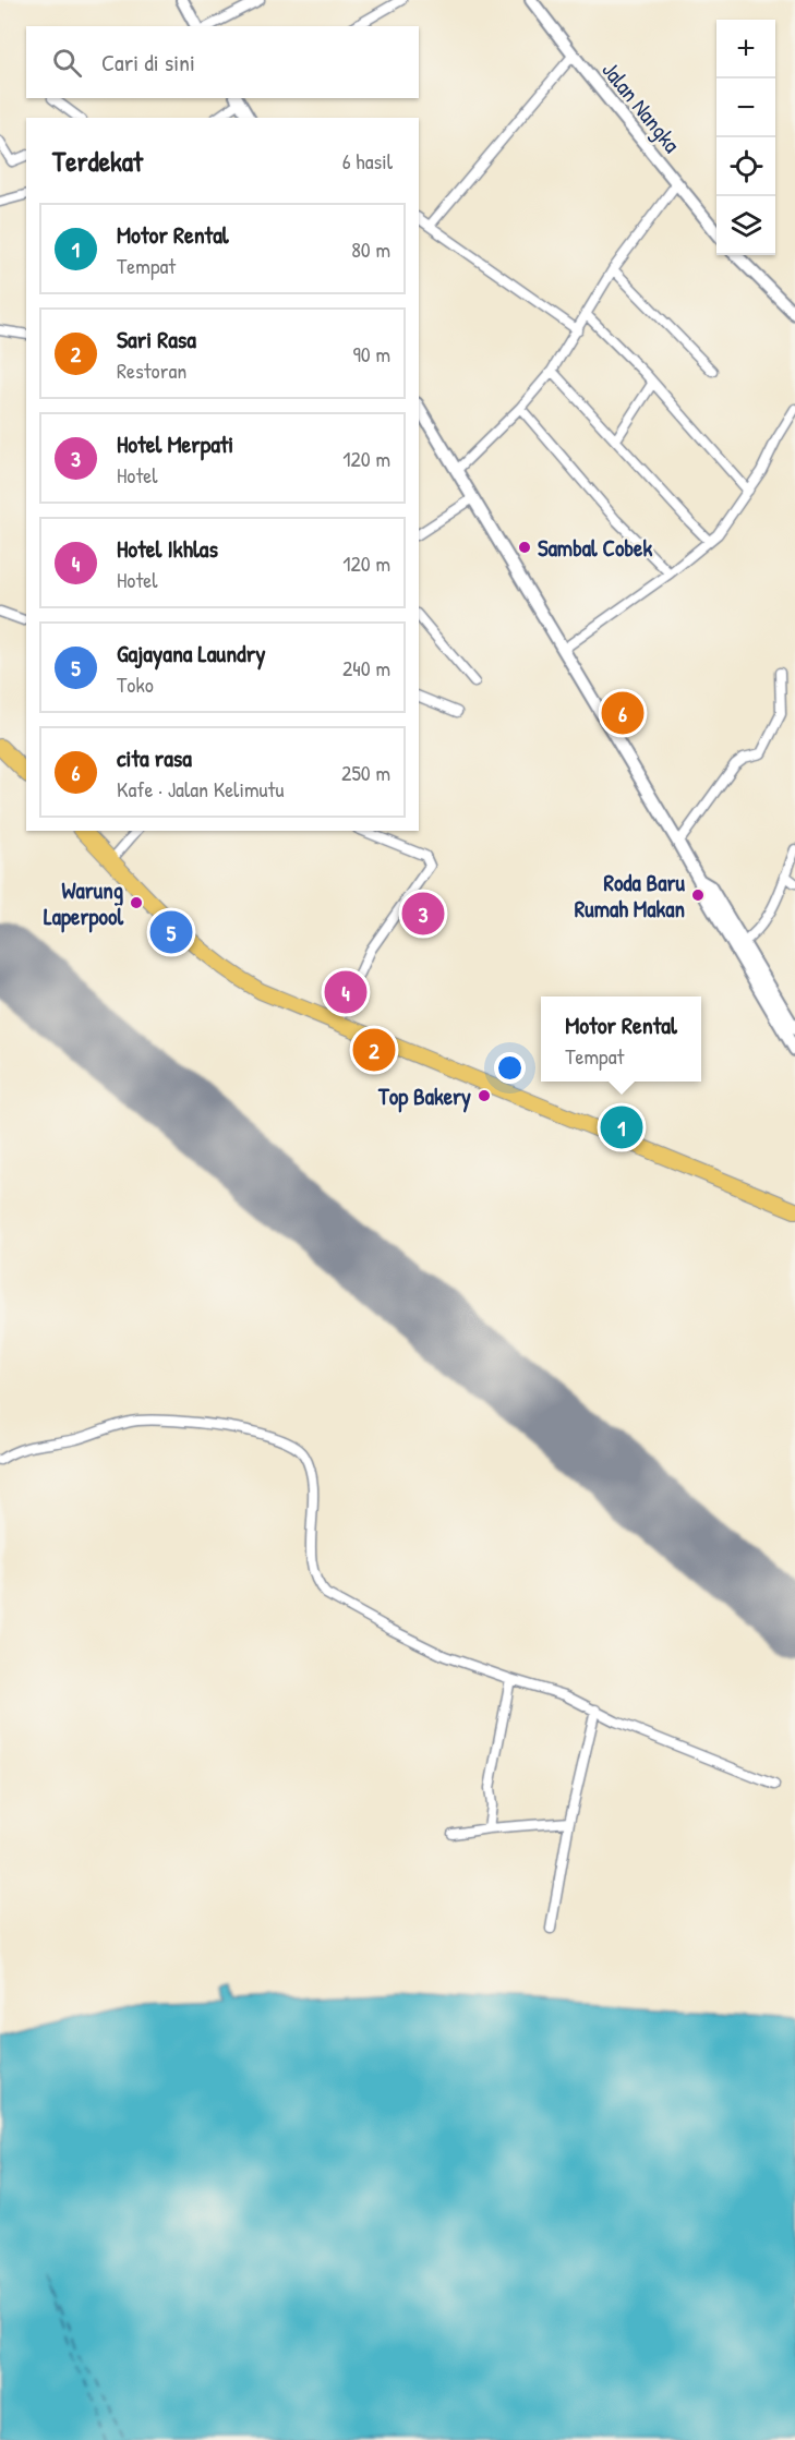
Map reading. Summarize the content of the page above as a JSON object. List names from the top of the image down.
{
  "streets": {
    "street": ["Jalan Nangka"]
  },
  "places": [
    "Sambal Cobek",
    "Roda Baru Rumah Makan",
    "Warung Laperpool",
    "Top Bakery"
  ],
  "page": {
    "map_buttons": ["+", "−"],
    "search": "Cari di sini",
    "heading": ["Terdekat", "6 hasil"],
    "list": [
      {
        "mark": "1",
        "name": "Motor Rental",
        "note": "Tempat",
        "value": "80 m"
      },
      {
        "mark": "2",
        "name": "Sari Rasa",
        "note": "Restoran",
        "value": "90 m"
      },
      {
        "mark": "3",
        "name": "Hotel Merpati",
        "note": "Hotel",
        "value": "120 m"
      },
      {
        "mark": "4",
        "name": "Hotel Ikhlas",
        "note": "Hotel",
        "value": "120 m"
      },
      {
        "mark": "5",
        "name": "Gajayana Laundry",
        "note": "Toko",
        "value": "240 m"
      },
      {
        "mark": "6",
        "name": "cita rasa",
        "note": "Kafe · Jalan Kelimutu",
        "value": "250 m"
      }
    ],
    "pins": [
      "6",
      "3",
      "5",
      "4",
      "2",
      "1"
    ],
    "popup": ["Motor Rental", "Tempat"]
  }
}
